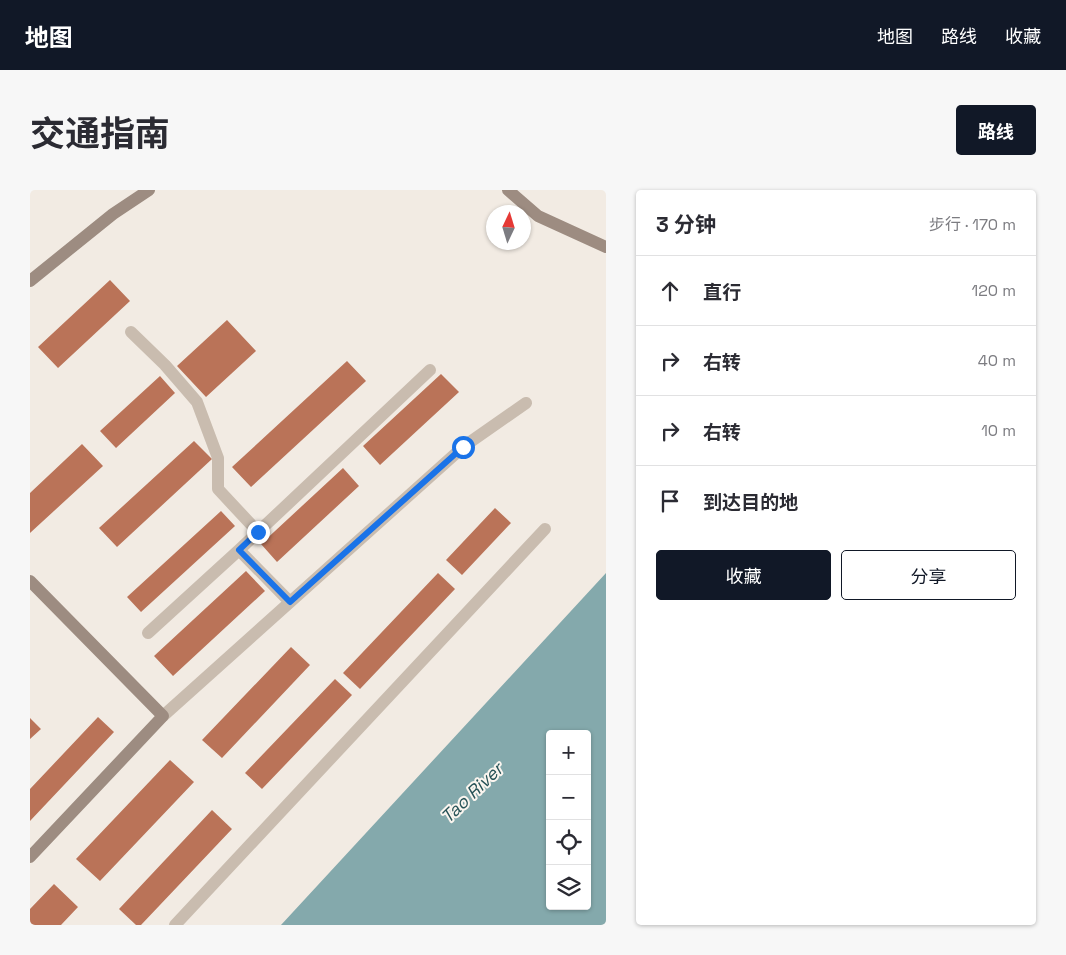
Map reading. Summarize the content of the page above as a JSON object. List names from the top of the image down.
{
  "water": ["Tao River"],
  "north": "top",
  "page": {
    "header": "地图",
    "nav": ["地图", "路线", "收藏"],
    "title": "交通指南",
    "buttons": [
      "路线",
      ["收藏", "分享"]
    ],
    "heading": ["3 分钟", "步行 · 170 m"],
    "list": [
      ["直行", "120 m"],
      ["右转", "40 m"],
      ["右转", "10 m"],
      "到达目的地"
    ],
    "map_buttons": ["+", "−"]
  }
}
